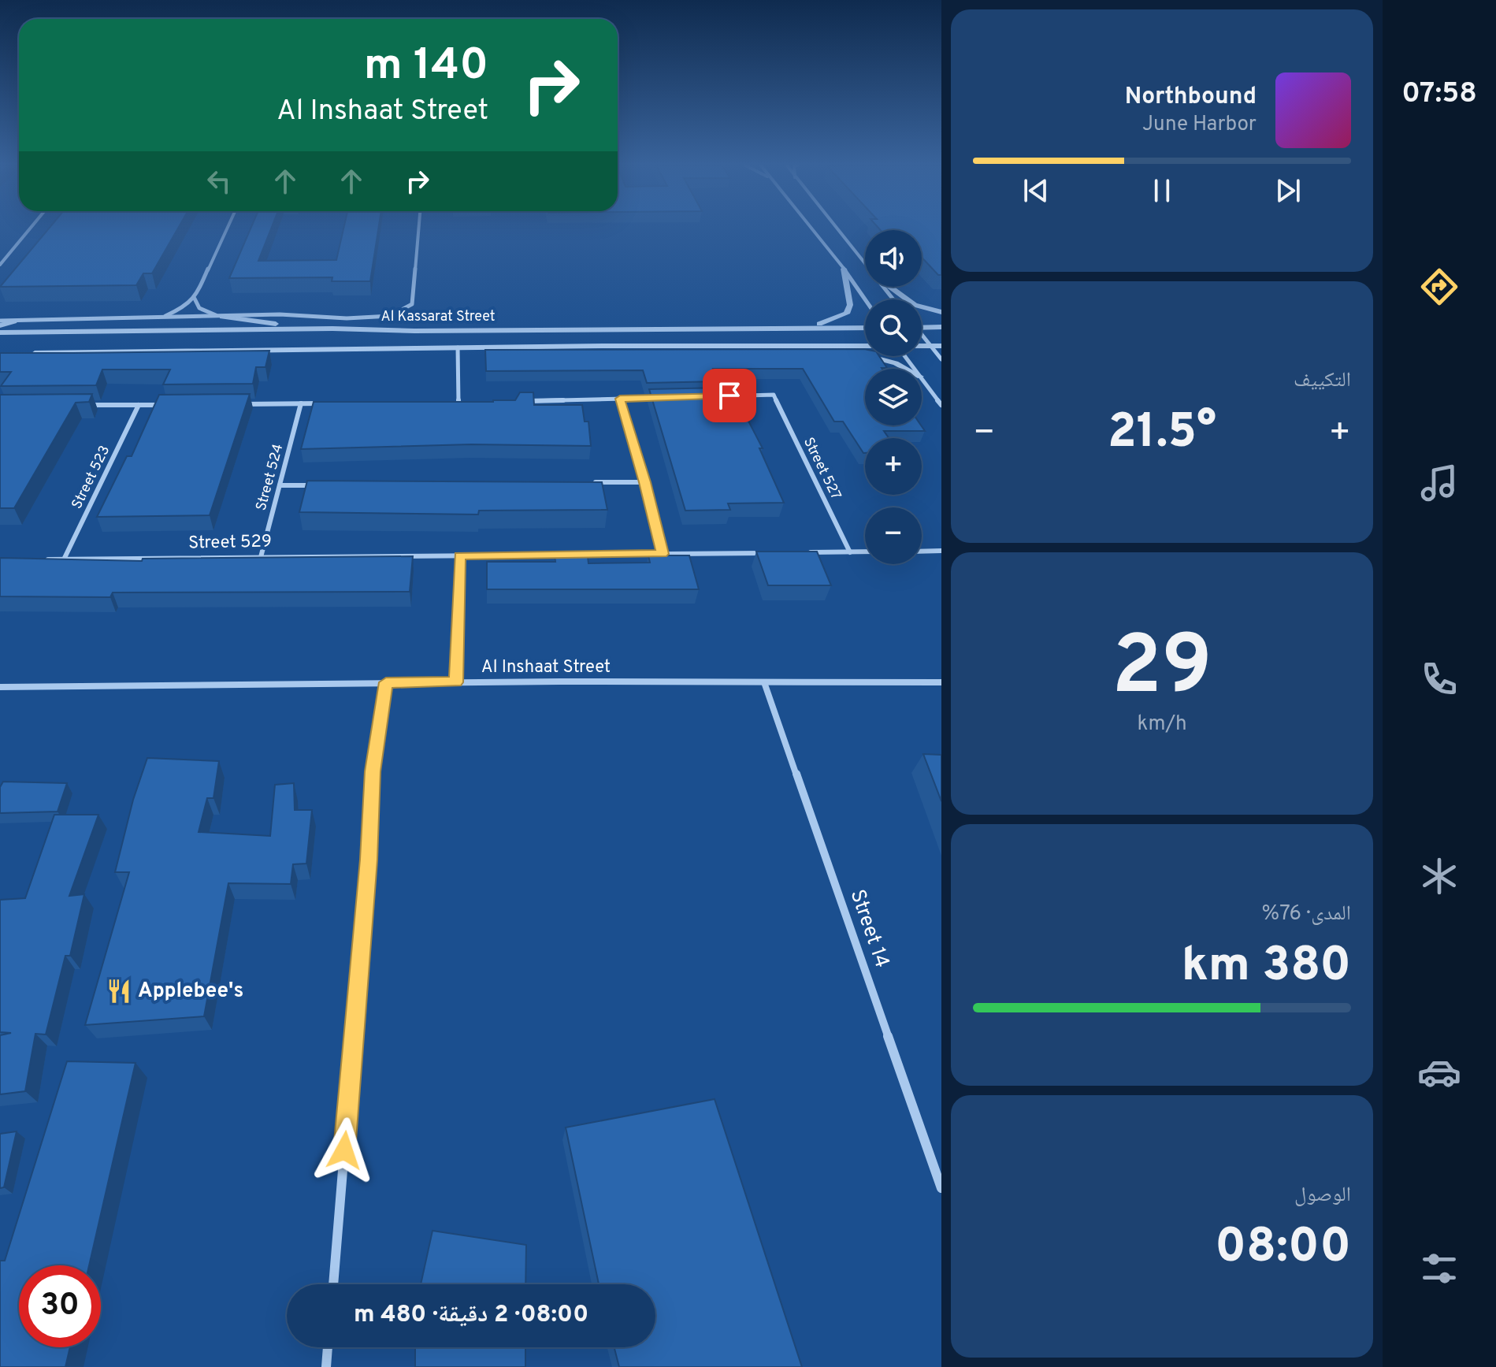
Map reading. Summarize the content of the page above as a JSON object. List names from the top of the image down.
{
  "streets": {
    "street": [
      "Al Kassarat Street",
      "Street 527",
      "Street 523",
      "Street 524",
      "Street 529",
      "Al Inshaat Street",
      "Street 14"
    ]
  },
  "crossings": [
    ["Street 523", "Street 529"],
    ["Street 524", "Street 529"],
    ["Al Inshaat Street", "Street 14"]
  ],
  "places": {
    "restaurant": ["Applebee's"]
  },
  "page": {
    "tabs": "07:58",
    "turn": ["140 m", "Al Inshaat Street"],
    "song": ["Northbound", "June Harbor"],
    "map_buttons": ["+", "−"],
    "tile": [
      "التكييف",
      ["29", "km/h"],
      ["المدى · 76%", "380 km"],
      ["الوصول", "08:00"]
    ],
    "heat": ["−", "21.5°", "+"],
    "limit": "30",
    "trip": "08:00 · 2 دقيقة · 480 m"
  }
}
